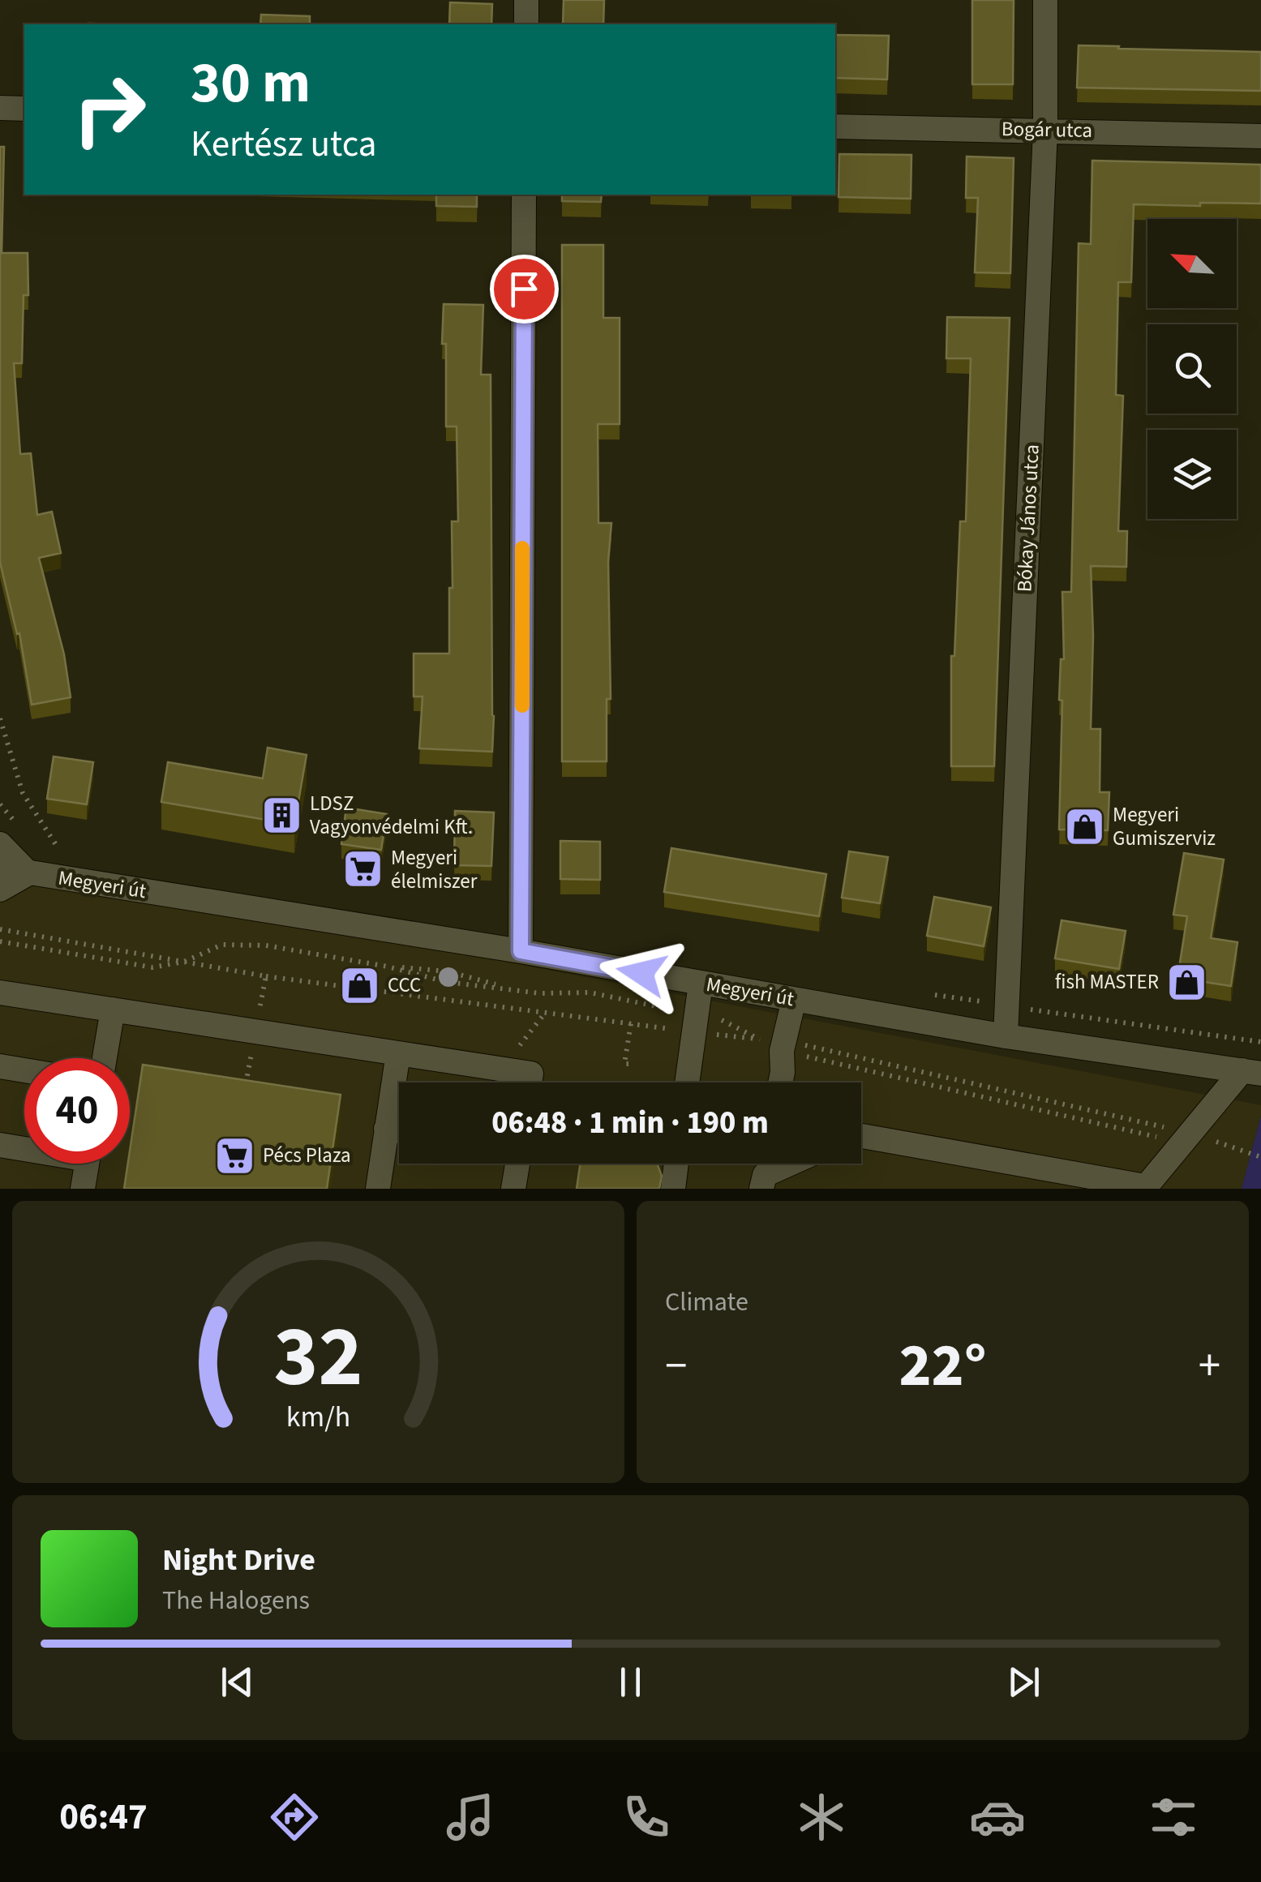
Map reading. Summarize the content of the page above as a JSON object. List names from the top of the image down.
{
  "streets": {
    "street": ["Bogár utca", "Bókay János utca", "Megyeri út"]
  },
  "crossings": [
    ["Bogár utca", "Bókay János utca"],
    ["Bókay János utca", "Megyeri út"]
  ],
  "places": {
    "building": ["LDSZ Vagyonvédelmi Kft."],
    "shop": ["Megyeri Gumiszerviz", "fish MASTER", "CCC"],
    "supermarket": ["Megyeri élelmiszer", "Pécs Plaza"]
  },
  "north": "top left",
  "page": {
    "turn": ["30 m", "Kertész utca"],
    "limit": "40",
    "trip": "06:48 · 1 min · 190 m",
    "tile": "Climate",
    "heat": ["−", "22°", "+"],
    "song": ["Night Drive", "The Halogens"],
    "tabs": "06:47",
    "gauge": ["32", "km/h"]
  }
}
